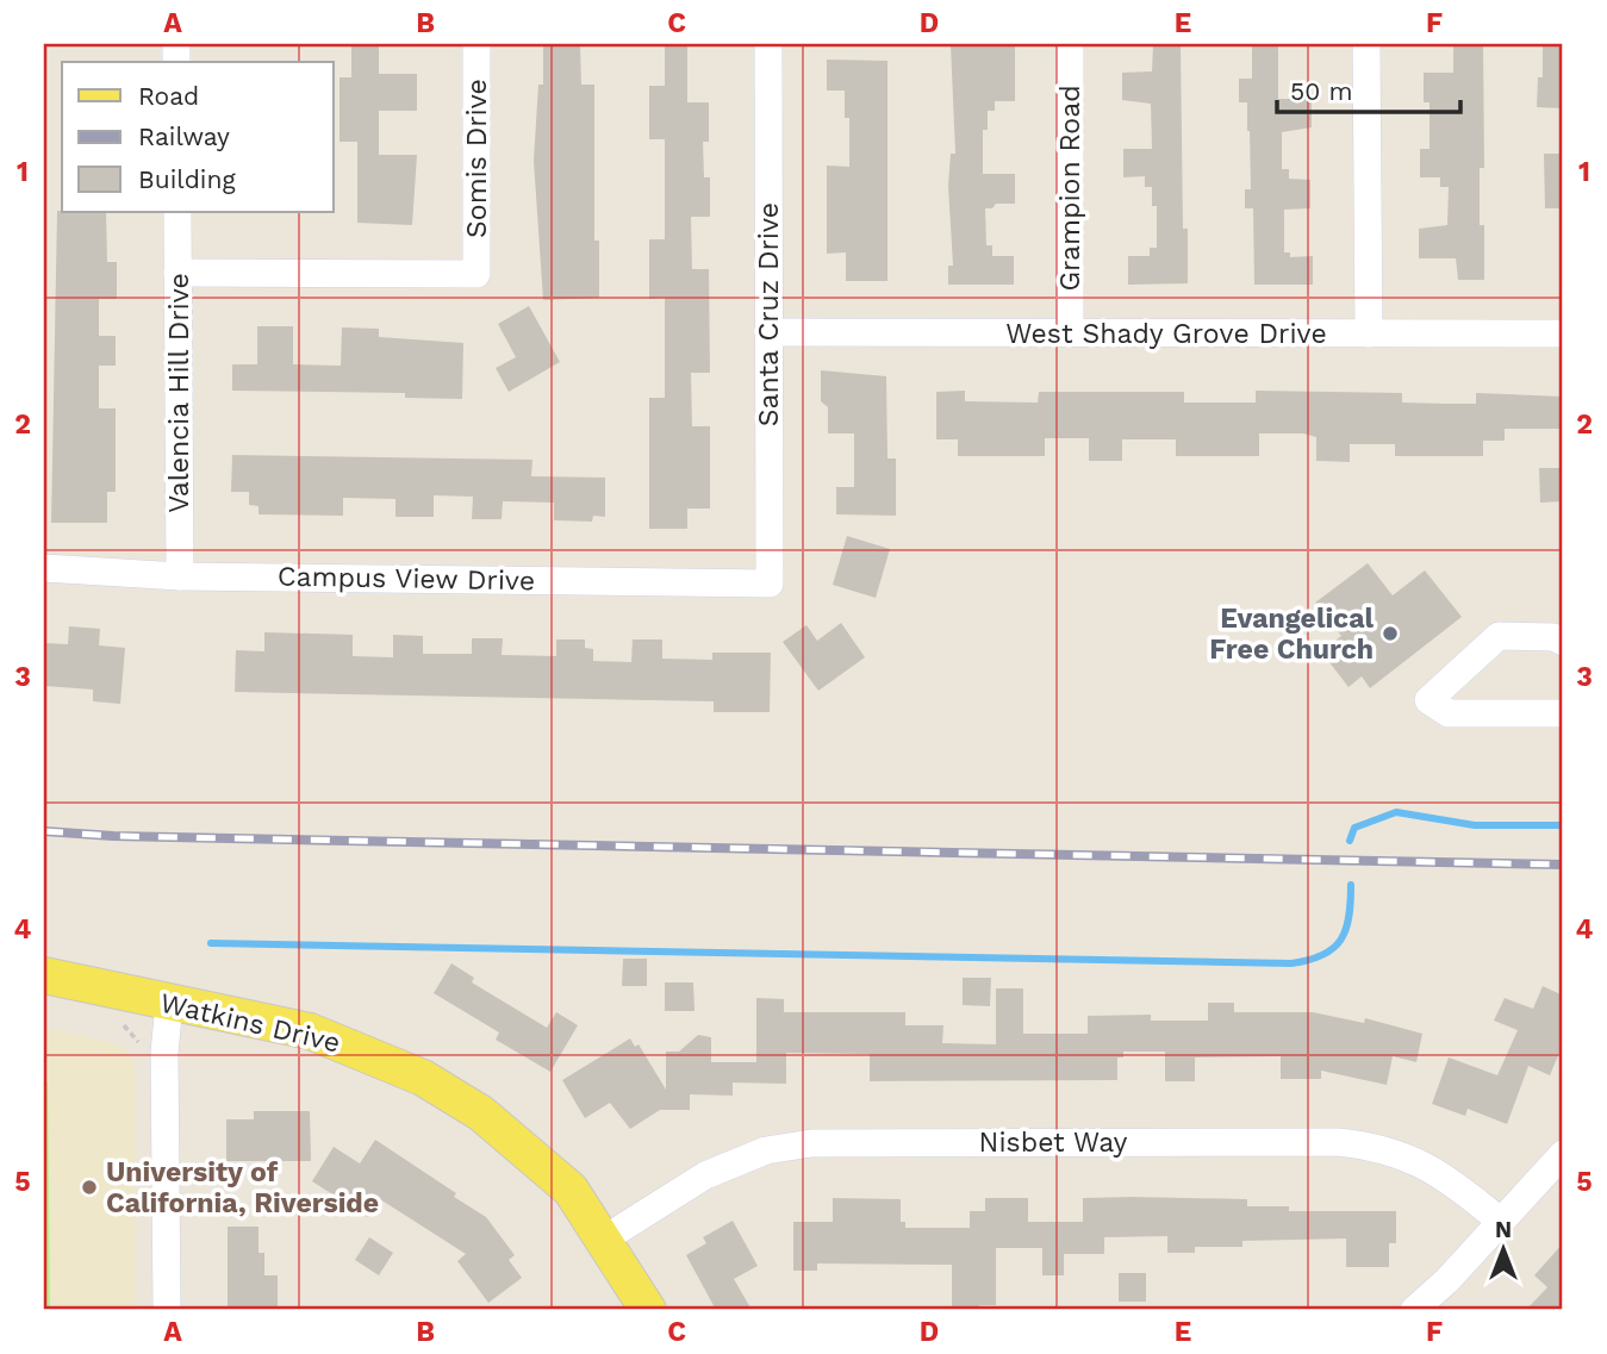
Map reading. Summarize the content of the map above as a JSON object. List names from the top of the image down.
{
  "streets": {
    "main road": ["Watkins Drive"],
    "street": [
      "Somis Drive",
      "Grampion Road",
      "Santa Cruz Drive",
      "West Shady Grove Drive",
      "Valencia Hill Drive",
      "Campus View Drive",
      "Nisbet Way"
    ]
  },
  "crossings": [
    ["Somis Drive", "Valencia Hill Drive"],
    ["Grampion Road", "West Shady Grove Drive"],
    ["Santa Cruz Drive", "West Shady Grove Drive"],
    ["Santa Cruz Drive", "Campus View Drive"],
    ["Valencia Hill Drive", "Campus View Drive"],
    ["Watkins Drive", "Nisbet Way"]
  ],
  "places": ["Evangelical Free Church", "University of California, Riverside"],
  "legend": ["Road", "Railway", "Building"],
  "scale_bar": "50 m",
  "north": "top",
  "grid": {
    "columns": [
      "A",
      "B",
      "C",
      "D",
      "E",
      "F"
    ],
    "rows": [
      "1",
      "2",
      "3",
      "4",
      "5"
    ]
  }
}
